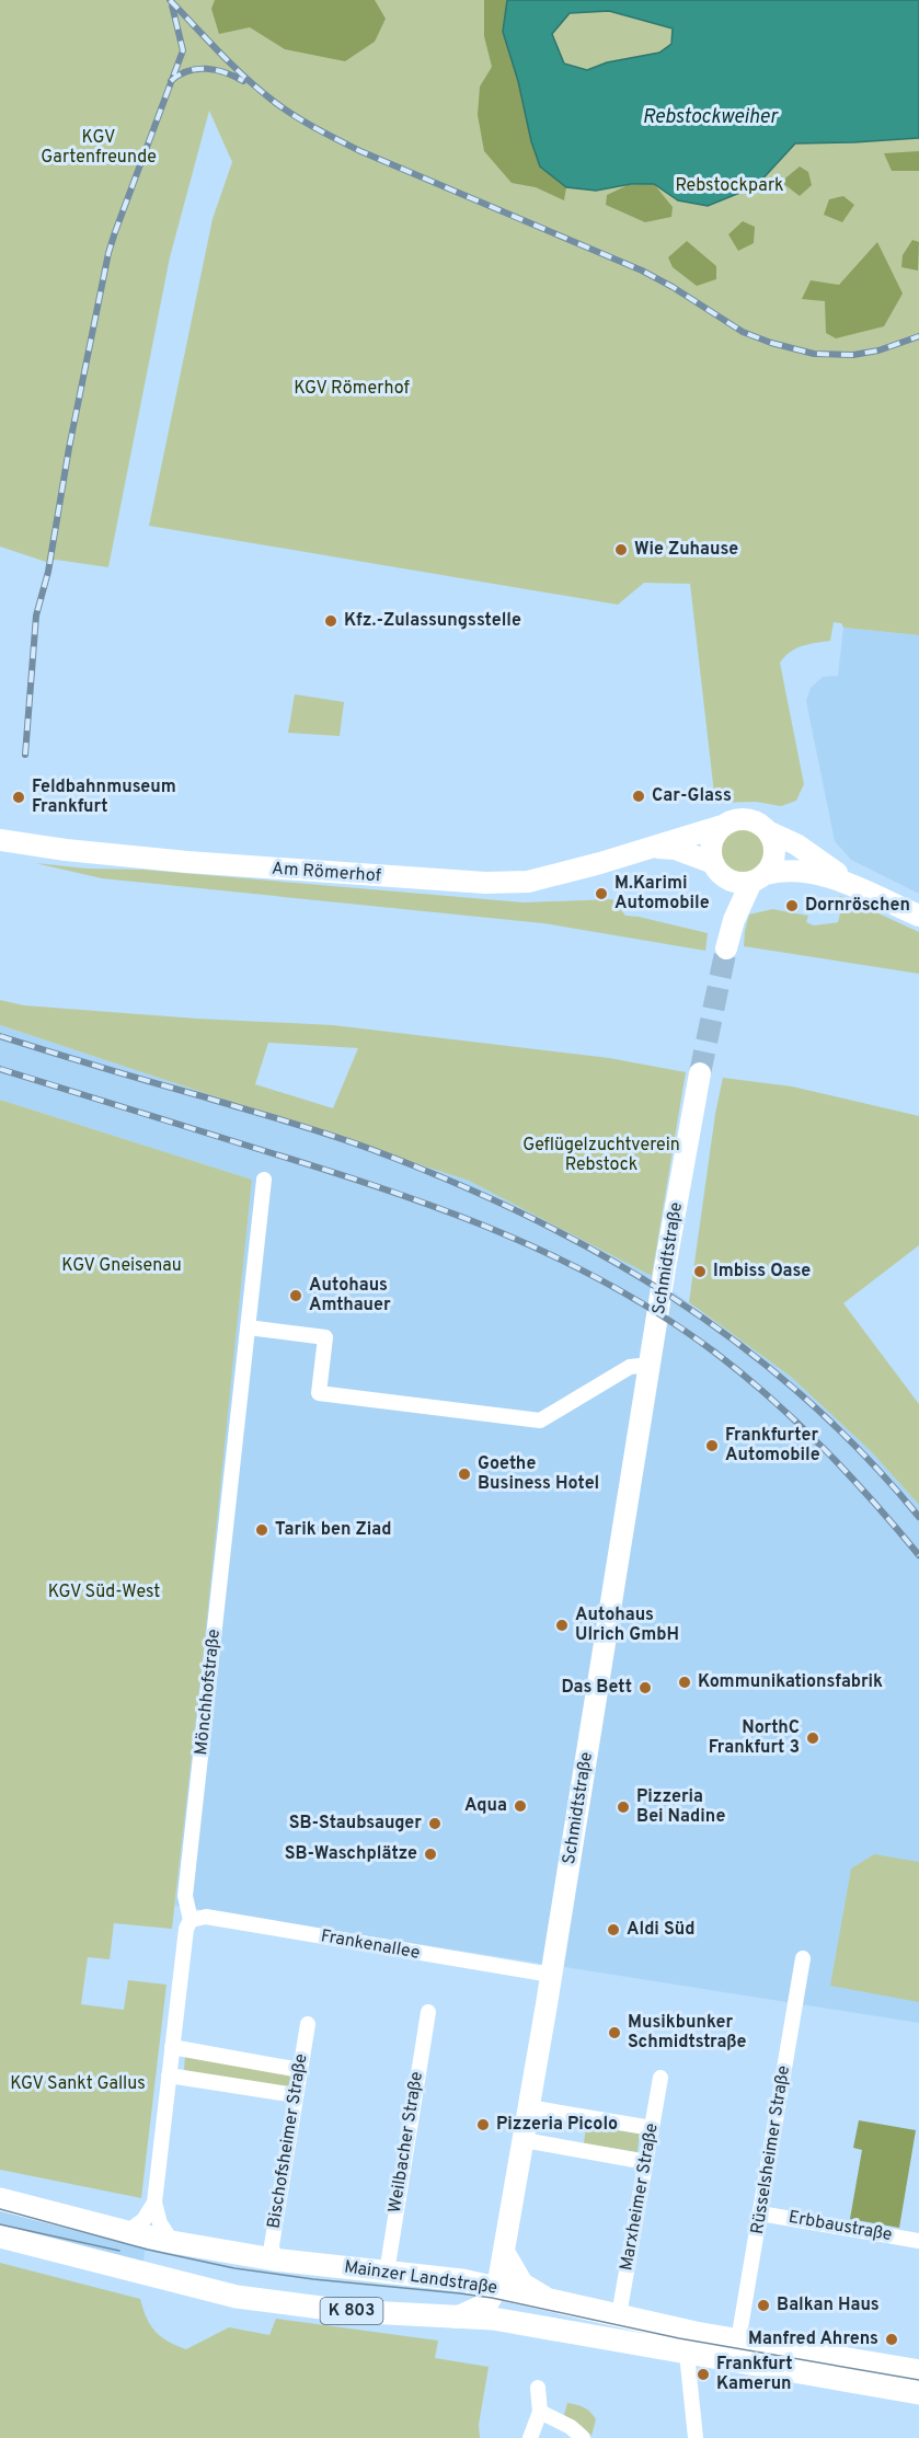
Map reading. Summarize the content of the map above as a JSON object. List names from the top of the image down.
{
  "streets": {
    "main road": [
      "Am Römerhof",
      "Schmidtstraße",
      "Mainzer Landstraße",
      "K 803"
    ],
    "street": [
      "Mönchhofstraße",
      "Frankenallee",
      "Bischofsheimer Straße",
      "Weilbacher Straße",
      "Rüsselsheimer Straße",
      "Marxheimer Straße",
      "Erbbaustraße"
    ]
  },
  "crossings": [
    ["Schmidtstraße", "Frankenallee"],
    ["Schmidtstraße", "Mainzer Landstraße"],
    ["Mönchhofstraße", "Frankenallee"],
    ["Mönchhofstraße", "Mainzer Landstraße"],
    ["Bischofsheimer Straße", "Mainzer Landstraße"],
    ["Weilbacher Straße", "Mainzer Landstraße"],
    ["Rüsselsheimer Straße", "Erbbaustraße"],
    ["Rüsselsheimer Straße", "Mainzer Landstraße"],
    ["Marxheimer Straße", "Mainzer Landstraße"]
  ],
  "water": ["Rebstockweiher"],
  "parks": [
    "KGV Gartenfreunde",
    "Rebstockpark",
    "KGV Römerhof",
    "Geflügelzuchtverein Rebstock",
    "KGV Gneisenau",
    "KGV Süd-West",
    "KGV Sankt Gallus"
  ],
  "places": [
    "Wie Zuhause",
    "Kfz.-Zulassungsstelle",
    "Car-Glass",
    "Feldbahnmuseum Frankfurt",
    "M.Karimi Automobile",
    "Dornröschen",
    "Imbiss Oase",
    "Autohaus Amthauer",
    "Frankfurter Automobile",
    "Goethe Business Hotel",
    "Tarik ben Ziad",
    "Autohaus Ulrich GmbH",
    "Kommunikationsfabrik",
    "Das Bett",
    "NorthC Frankfurt 3",
    "Aqua",
    "Pizzeria Bei Nadine",
    "SB-Staubsauger",
    "SB-Waschplätze",
    "Aldi Süd",
    "Musikbunker Schmidtstraße",
    "Pizzeria Picolo",
    "Balkan Haus",
    "Manfred Ahrens",
    "Frankfurt Kamerun"
  ]
}
